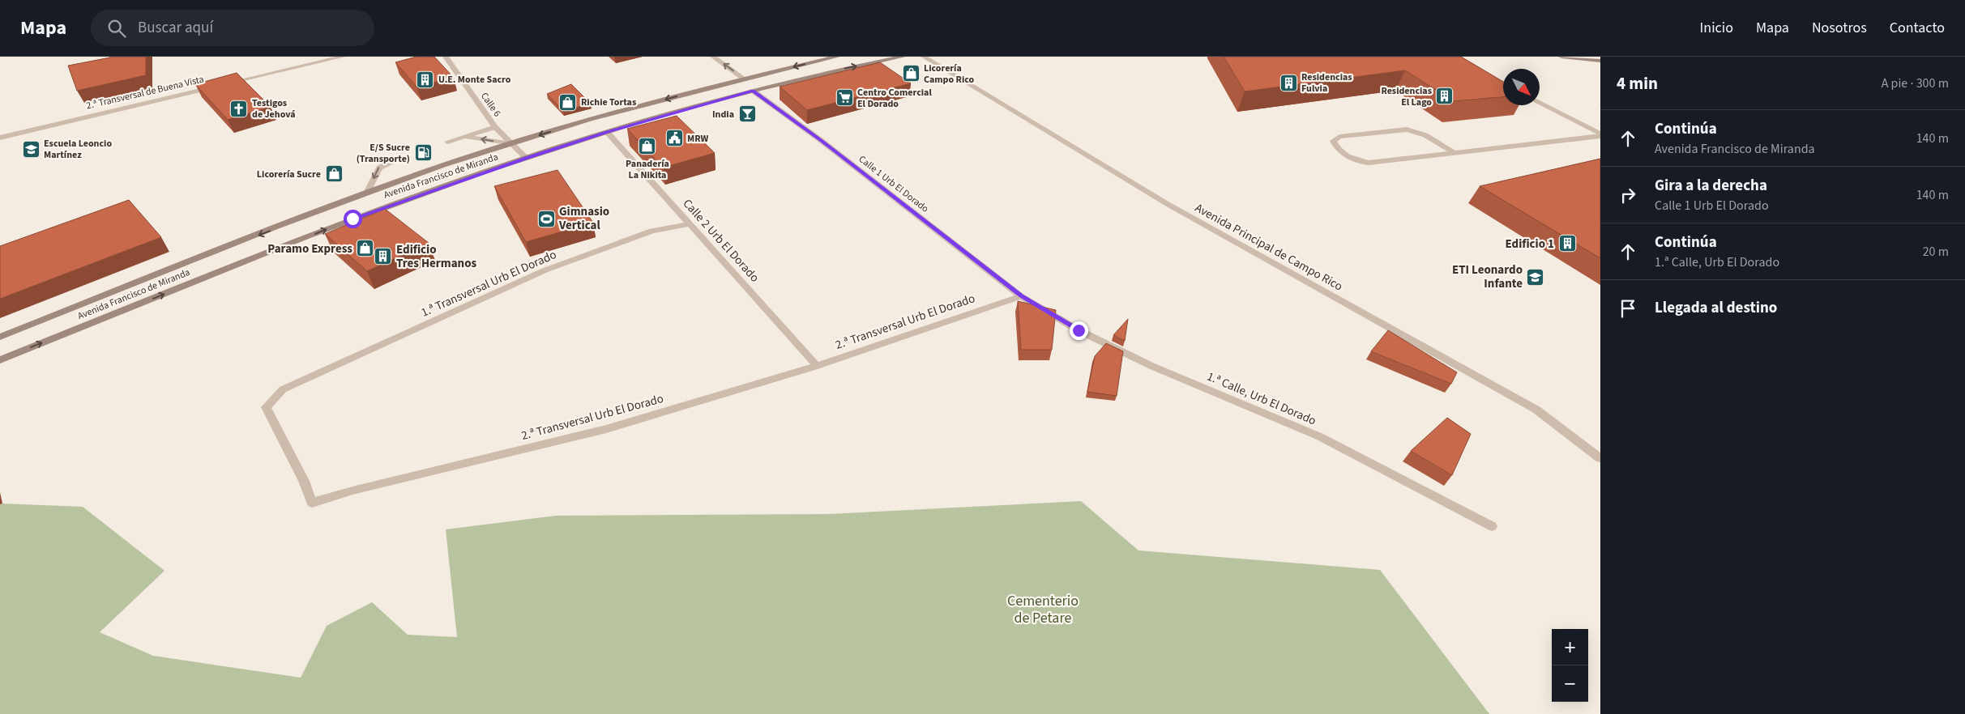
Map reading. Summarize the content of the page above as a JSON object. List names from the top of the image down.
{
  "streets": {
    "main road": ["Avenida Francisco de Miranda"],
    "street": [
      "2.ª Transversal de Buena Vista",
      "Calle 6",
      "Calle 1 Urb El Dorado",
      "Calle 2 Urb El Dorado",
      "Avenida Principal de Campo Rico",
      "1.ª Transversal Urb El Dorado",
      "2.ª Transversal Urb El Dorado",
      "1.ª Calle, Urb El Dorado"
    ]
  },
  "crossings": [
    ["Calle 6", "Avenida Francisco de Miranda"],
    ["Avenida Francisco de Miranda", "Calle 1 Urb El Dorado"],
    ["Avenida Francisco de Miranda", "Calle 2 Urb El Dorado"],
    ["Calle 1 Urb El Dorado", "2.ª Transversal Urb El Dorado"],
    ["Calle 1 Urb El Dorado", "1.ª Calle, Urb El Dorado"],
    ["Calle 2 Urb El Dorado", "1.ª Transversal Urb El Dorado"],
    ["Calle 2 Urb El Dorado", "2.ª Transversal Urb El Dorado"],
    ["1.ª Transversal Urb El Dorado", "2.ª Transversal Urb El Dorado"],
    ["2.ª Transversal Urb El Dorado", "1.ª Calle, Urb El Dorado"]
  ],
  "parks": ["Cementerio de Petare"],
  "places": {
    "shop": [
      "Licorería Campo Rico",
      "Richie Tortas",
      "Panadería La Nikita",
      "Licorería Sucre",
      "Paramo Express"
    ],
    "building": [
      "U.E. Monte Sacro",
      "Residencias Fulvia",
      "Residencias El Lago",
      "Edificio 1",
      "Edificio Tres Hermanos"
    ],
    "supermarket": ["Centro Comercial El Dorado"],
    "church": ["Testigos de Jehová"],
    "bar": ["India"],
    "public building": ["MRW"],
    "school or university": ["Escuela Leoncio Martínez", "ETI Leonardo Infante"],
    "fuel station": ["E/S Sucre (Transporte)"],
    "sports": ["Gimnasio Vertical"]
  },
  "north": "bottom right",
  "page": {
    "header": "Mapa",
    "search": "Buscar aquí",
    "nav": [
      "Inicio",
      "Mapa",
      "Nosotros",
      "Contacto"
    ],
    "heading": ["4 min", "A pie · 300 m"],
    "list": [
      ["Continúa", "Avenida Francisco de Miranda", "140 m"],
      ["Gira a la derecha", "Calle 1 Urb El Dorado", "140 m"],
      ["Continúa", "1.ª Calle, Urb El Dorado", "20 m"],
      "Llegada al destino"
    ],
    "map_buttons": ["+", "−"]
  }
}
